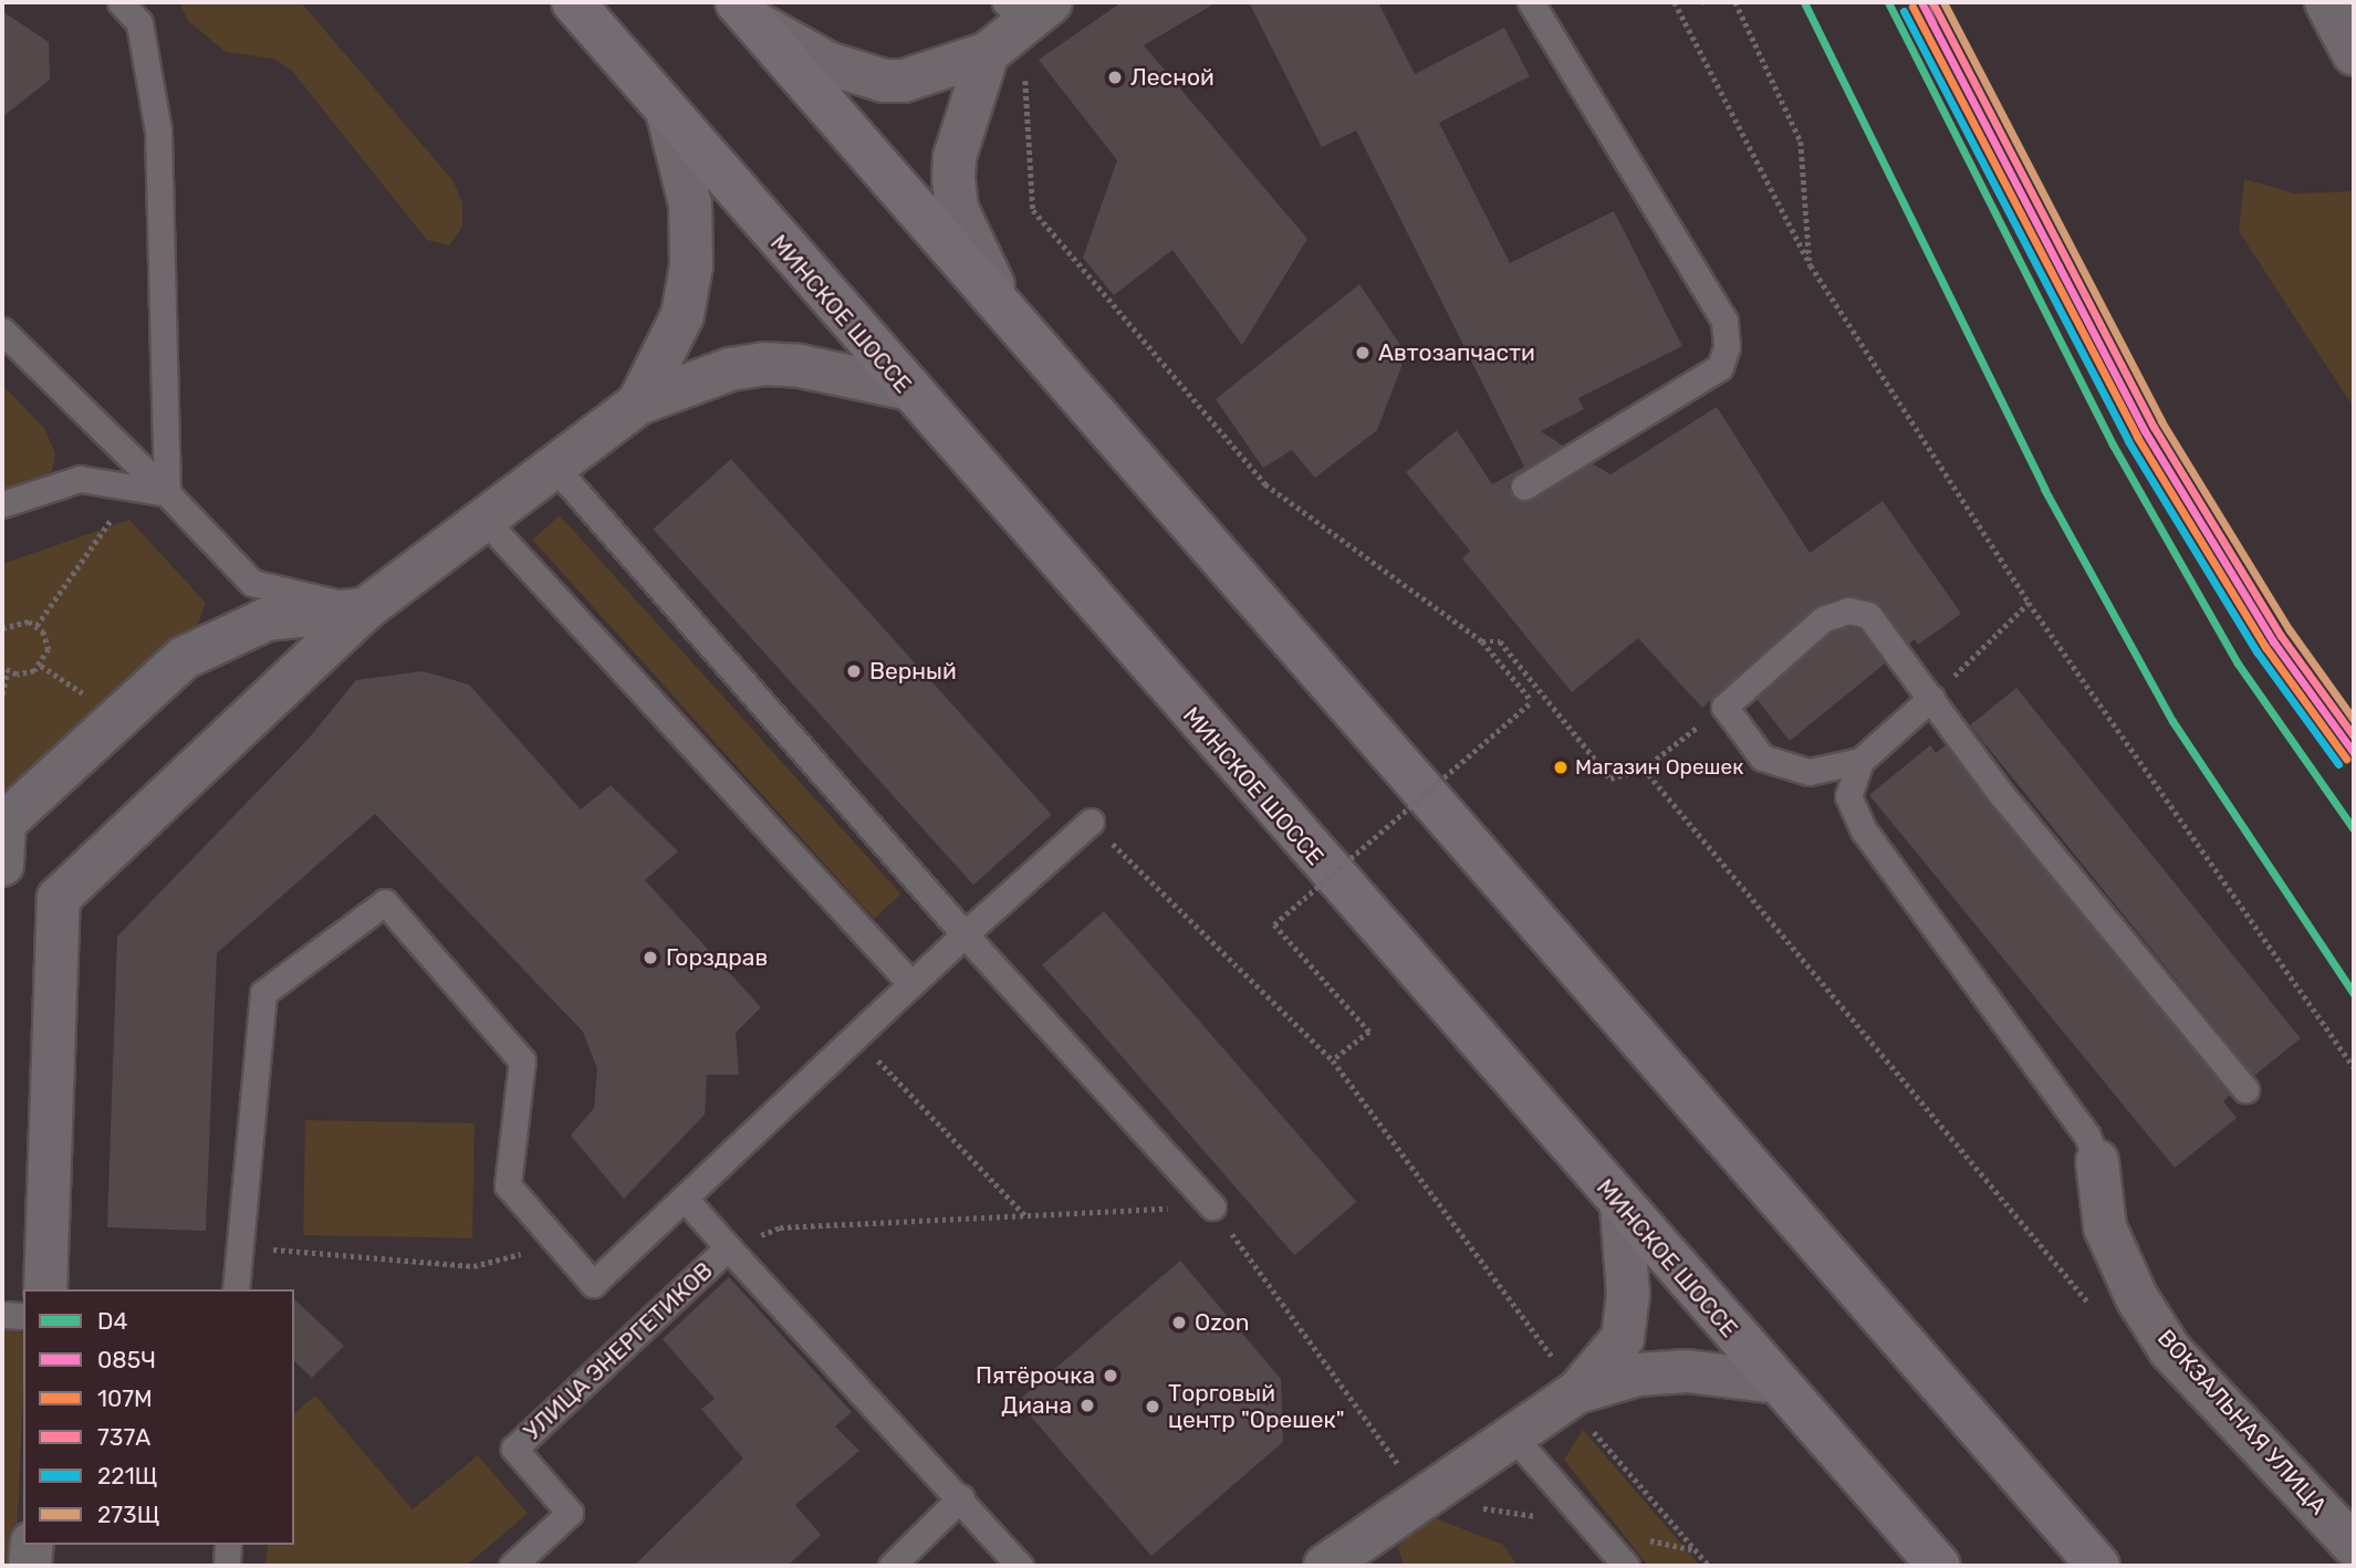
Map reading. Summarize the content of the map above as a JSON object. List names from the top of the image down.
{
  "streets": {
    "highway": ["МИНСКОЕ ШОССЕ"],
    "street": ["ВОКЗАЛЬНАЯ УЛИЦА"],
    "lane": ["УЛИЦА ЭНЕРГЕТИКОВ"]
  },
  "places": [
    "Лесной",
    "Автозапчасти",
    "Верный",
    "Магазин Орешек",
    "Горздрав",
    "Ozon",
    "Пятёрочка",
    "Диана",
    "Торговый центр \"Орешек\""
  ],
  "lines": [
    "transit line D4",
    "transit line 085Ч",
    "transit line 737А",
    "transit line 273Щ",
    "transit line 107М",
    "transit line 221Щ"
  ],
  "legend": [
    "D4",
    "085Ч",
    "107М",
    "737А",
    "221Щ",
    "273Щ"
  ]
}
